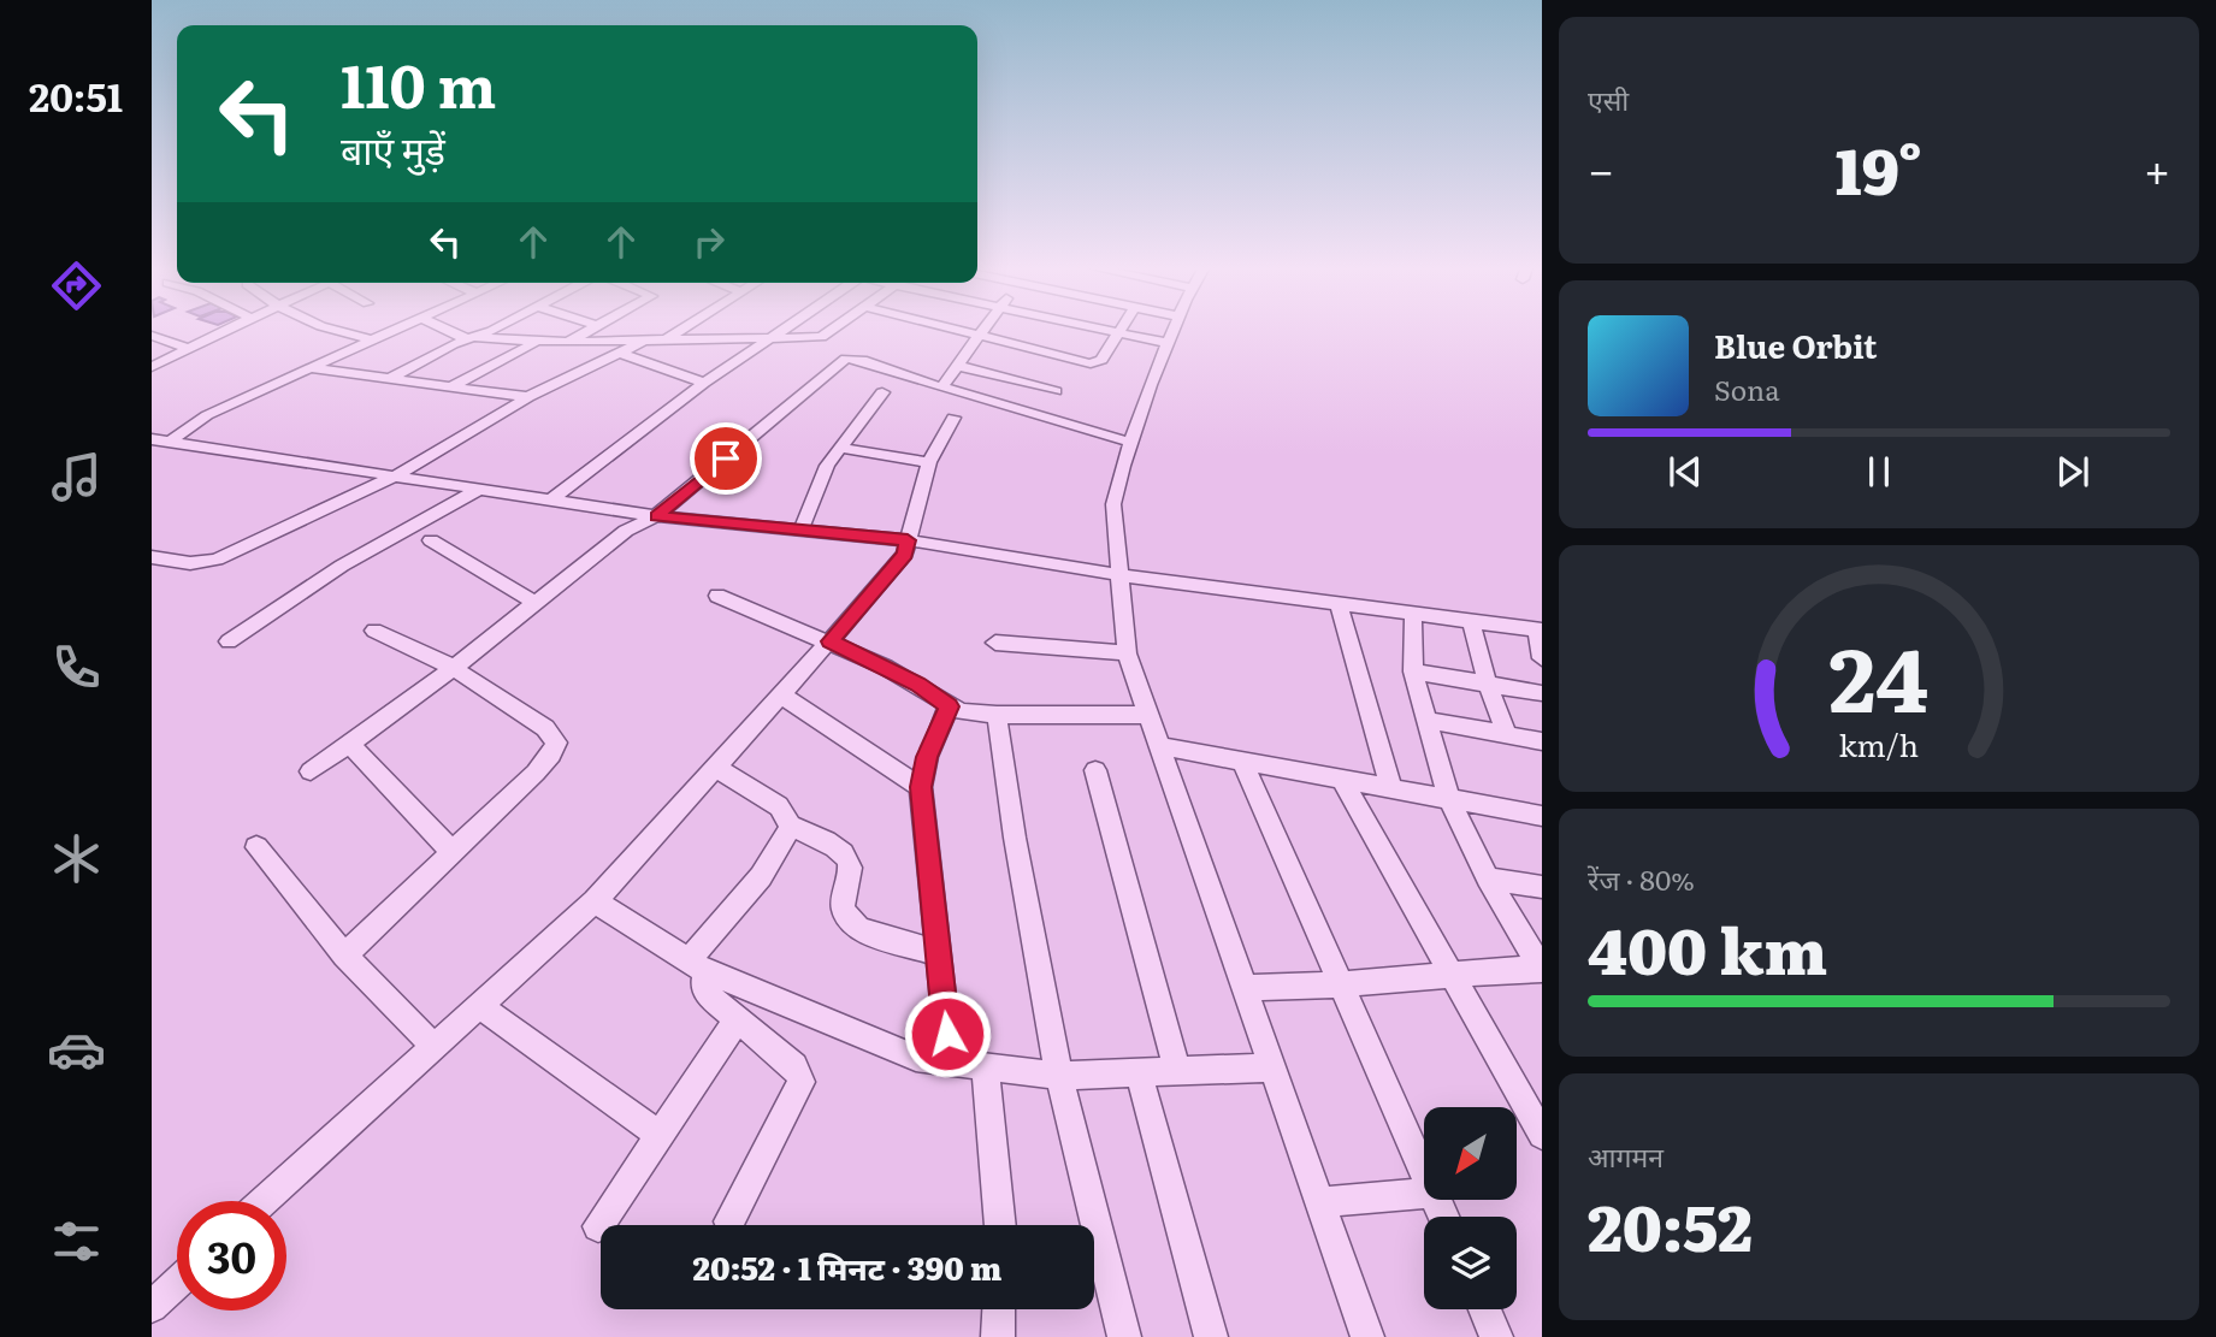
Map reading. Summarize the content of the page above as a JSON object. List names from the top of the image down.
{
  "north": "bottom left",
  "page": {
    "tabs": "20:51",
    "tile": [
      "एसी",
      ["रेंज · 80%", "400 km"],
      ["आगमन", "20:52"]
    ],
    "turn": ["110 m", "बाएँ मुड़ें"],
    "heat": ["−", "19°", "+"],
    "song": ["Blue Orbit", "Sona"],
    "limit": "30",
    "trip": "20:52 · 1 मिनट · 390 m",
    "gauge": ["24", "km/h"]
  }
}
